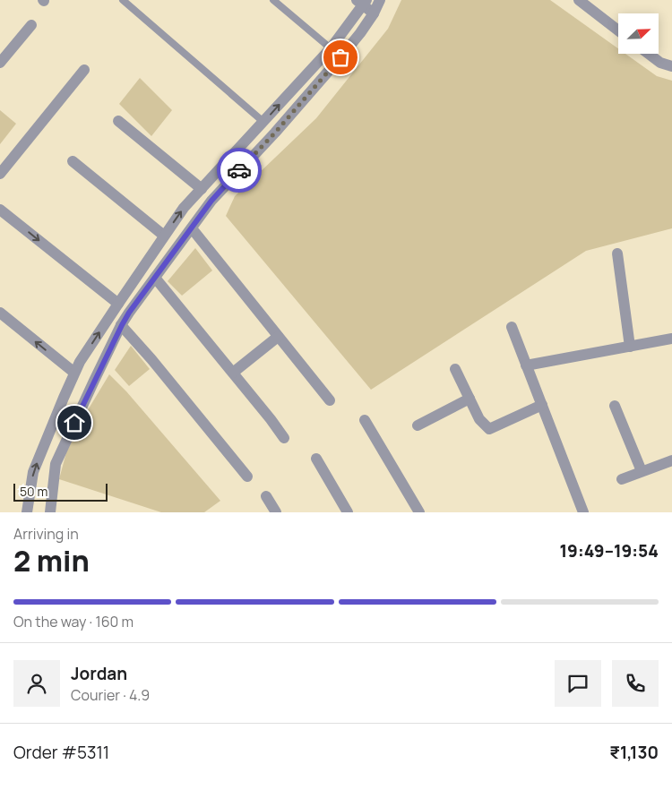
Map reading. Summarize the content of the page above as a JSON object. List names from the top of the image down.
{
  "scale_bar": "50 m",
  "north": "top right",
  "page": {
    "scale": "50 m",
    "heading": ["2 min", "Arriving in", "19:49–19:54"],
    "panel": [
      "Jordan",
      "Courier · 4.9",
      "Order #5311",
      "₹1,130"
    ],
    "bar": "On the way · 160 m"
  }
}
